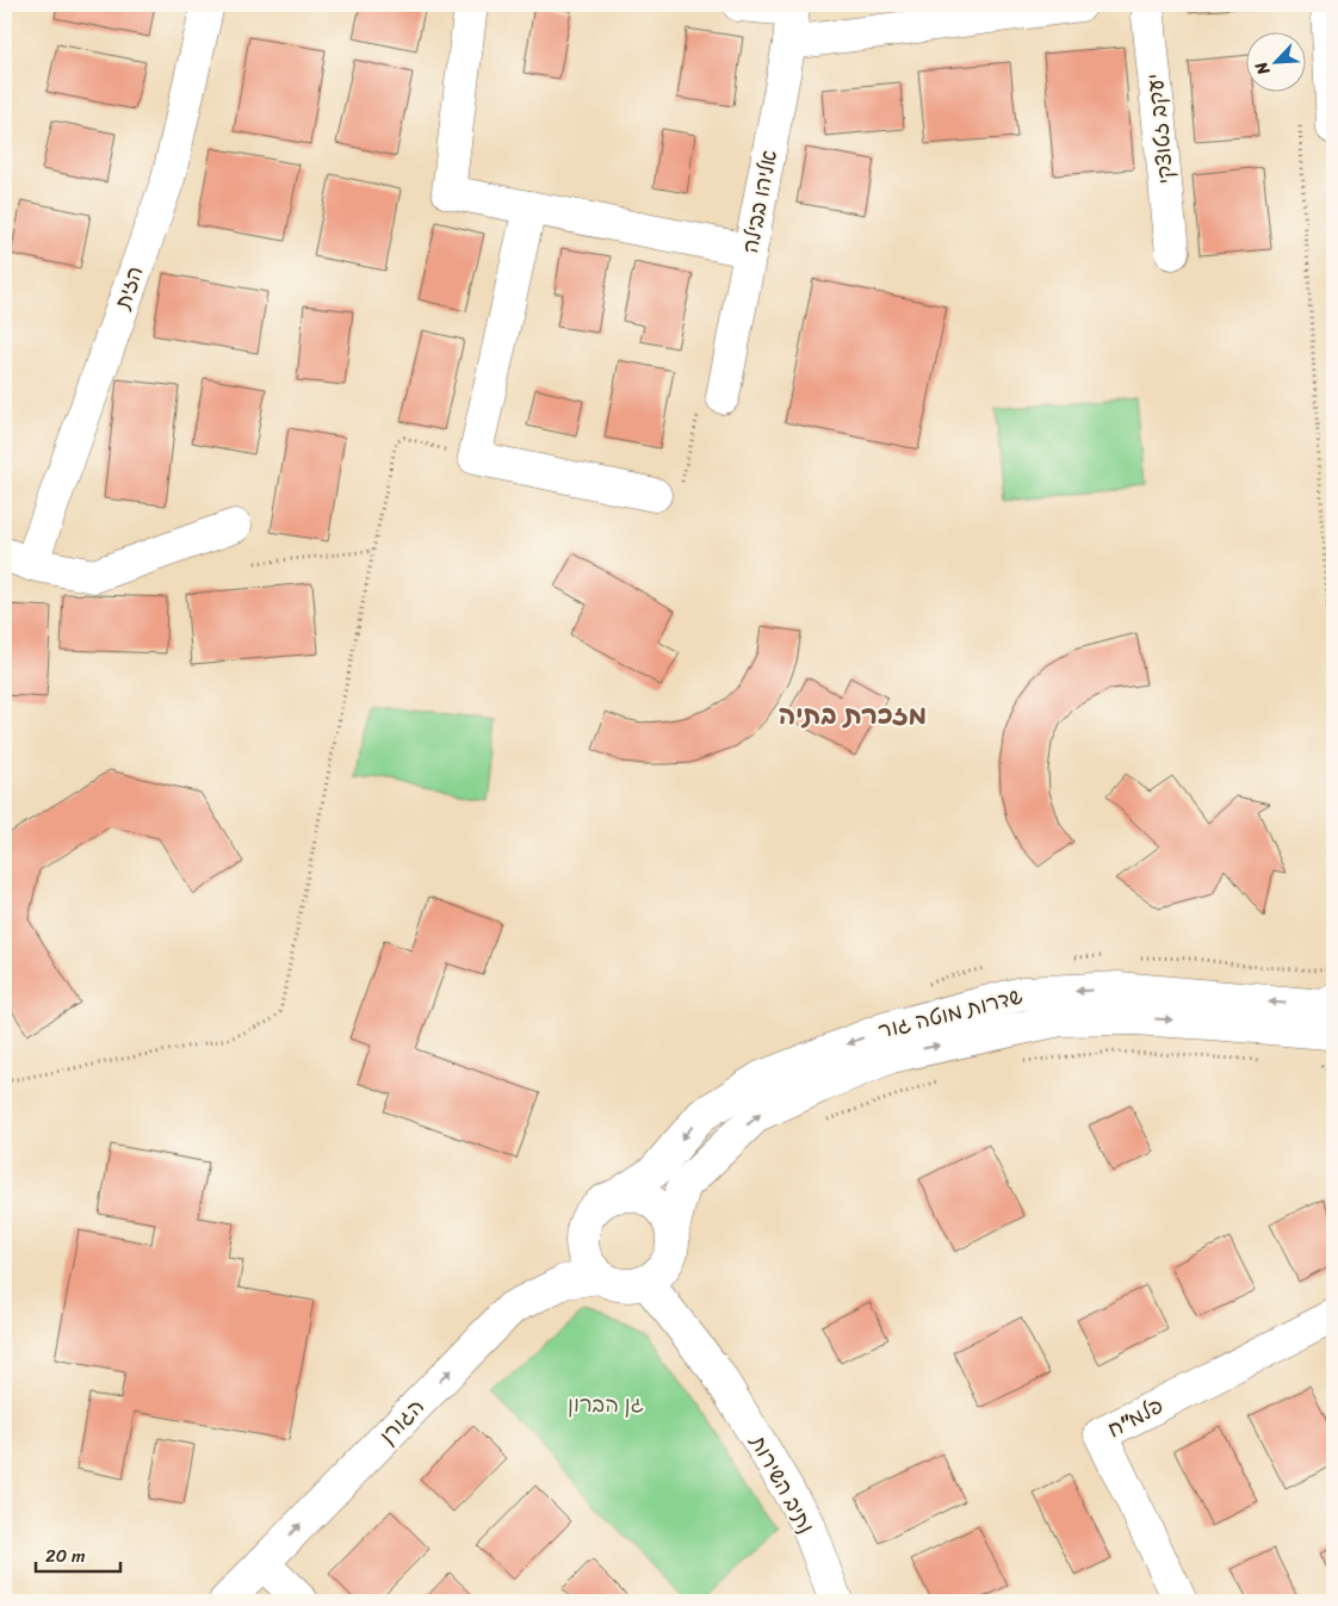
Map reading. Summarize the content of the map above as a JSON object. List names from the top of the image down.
{
  "streets": {
    "street": [
      "יעקב זטוצקי",
      "אליהו בבילה",
      "הזית",
      "שדרות מוטה גור",
      "פלמ\"ח",
      "הגורן",
      "נתיב השירות"
    ]
  },
  "crossings": [
    ["שדרות מוטה גור", "הגורן"],
    ["שדרות מוטה גור", "נתיב השירות"],
    ["הגורן", "נתיב השירות"]
  ],
  "one_way": ["הגורן"],
  "districts": ["מזכרת בתיה"],
  "parks": ["גן הברון"],
  "scale_bar": "20 m",
  "north": "bottom left"
}
